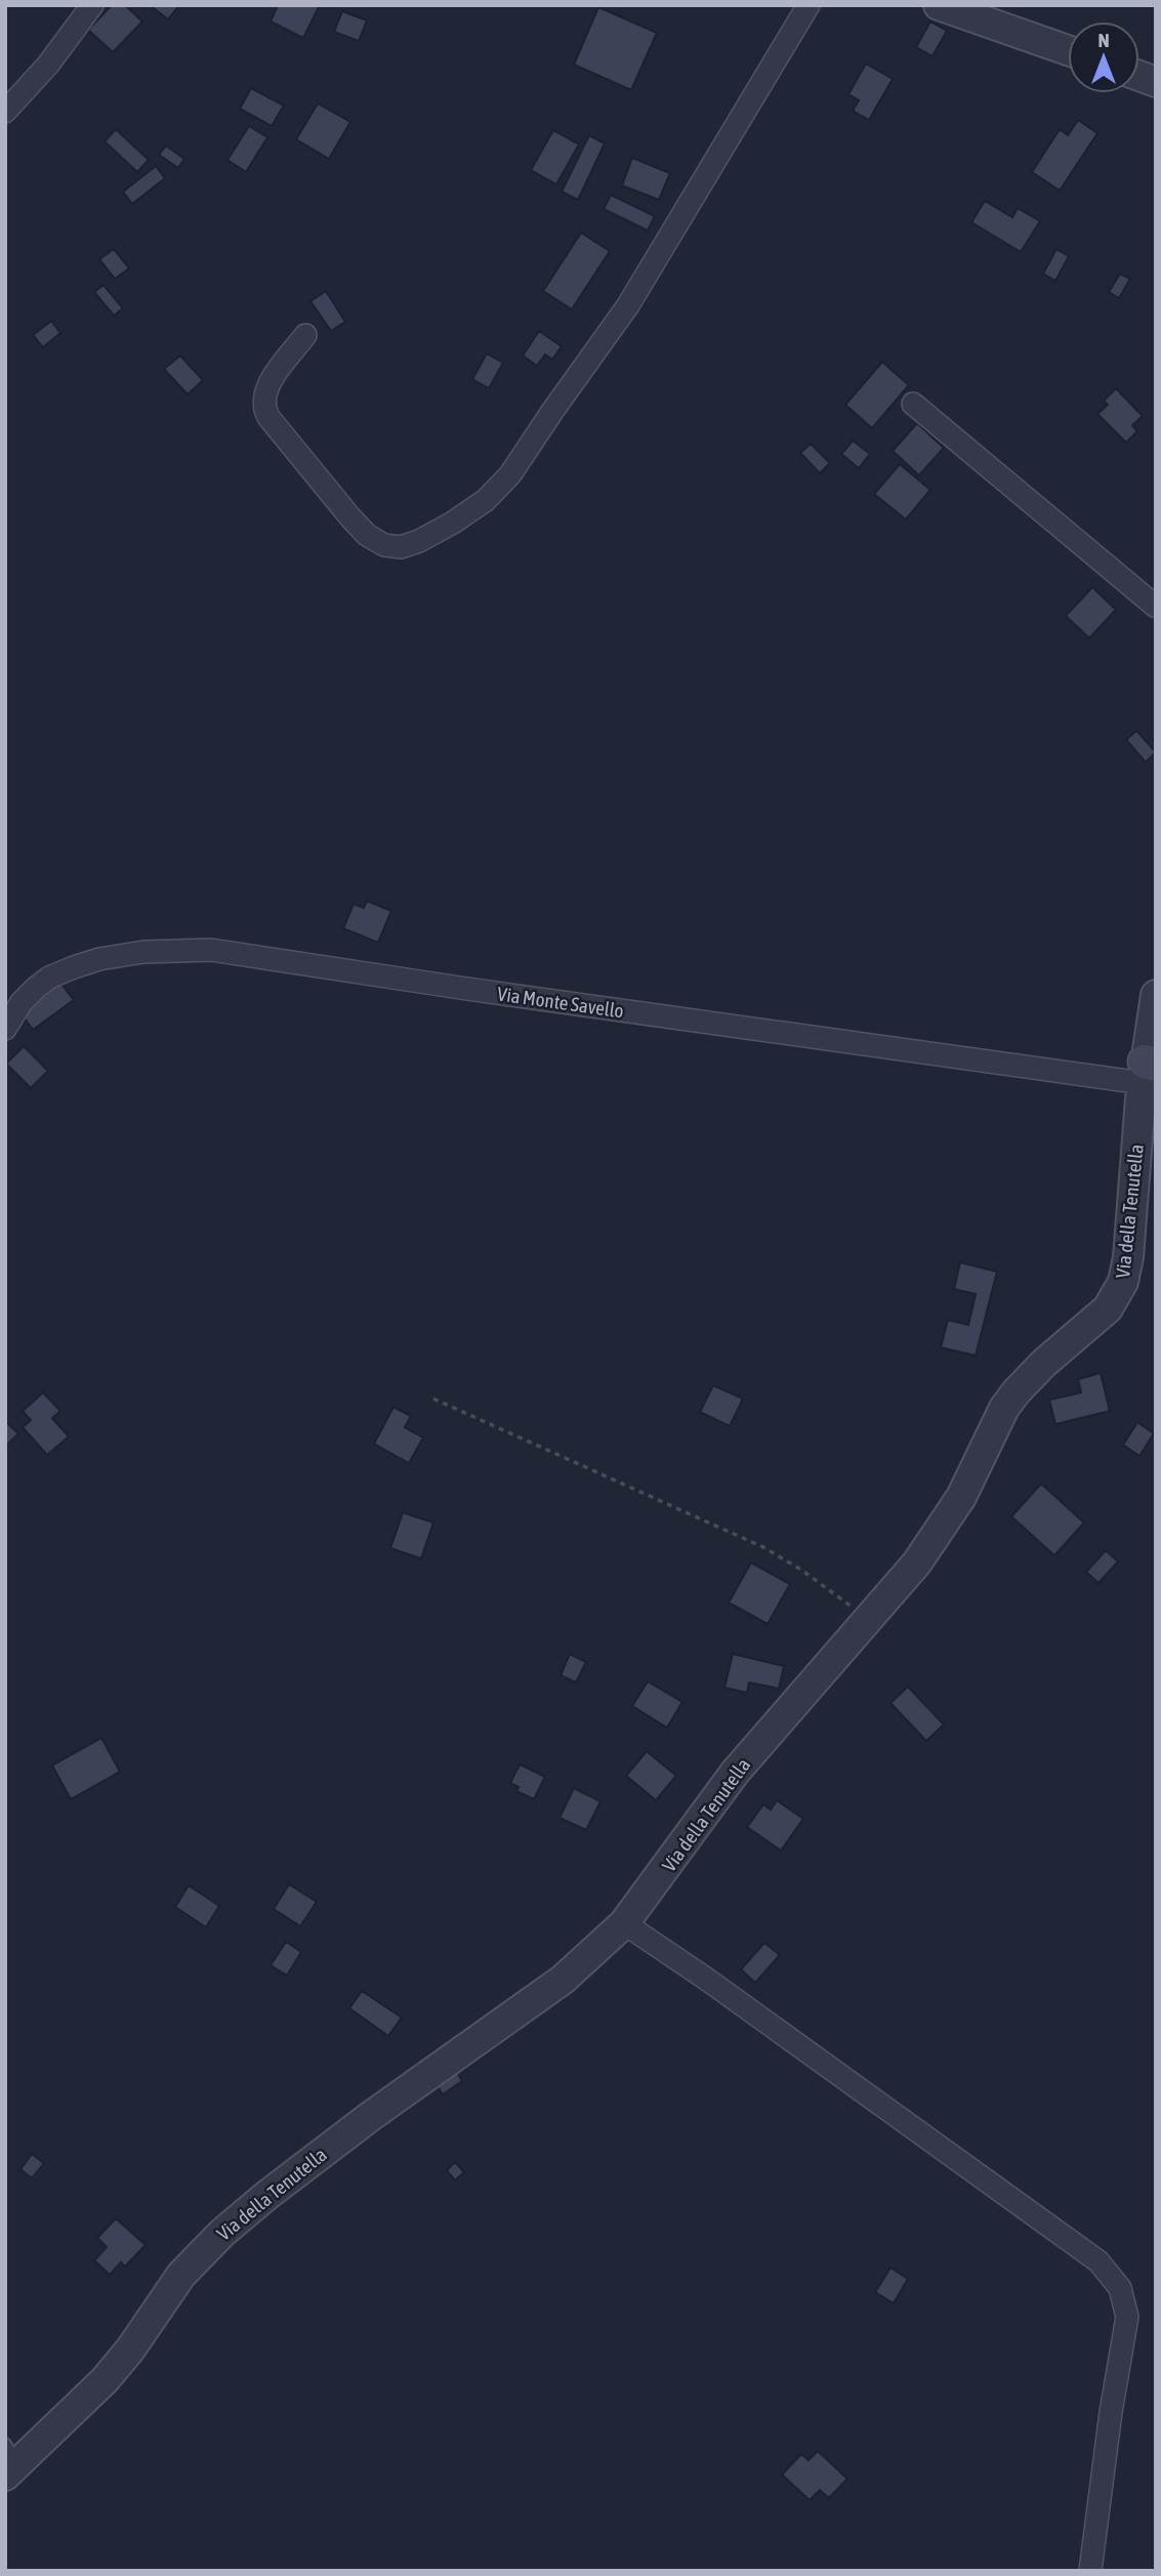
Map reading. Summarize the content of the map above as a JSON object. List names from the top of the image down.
{
  "streets": {
    "street": ["Via Monte Savello", "Via della Tenutella"]
  },
  "crossings": [
    ["Via Monte Savello", "Via della Tenutella"]
  ],
  "north": "top"
}
